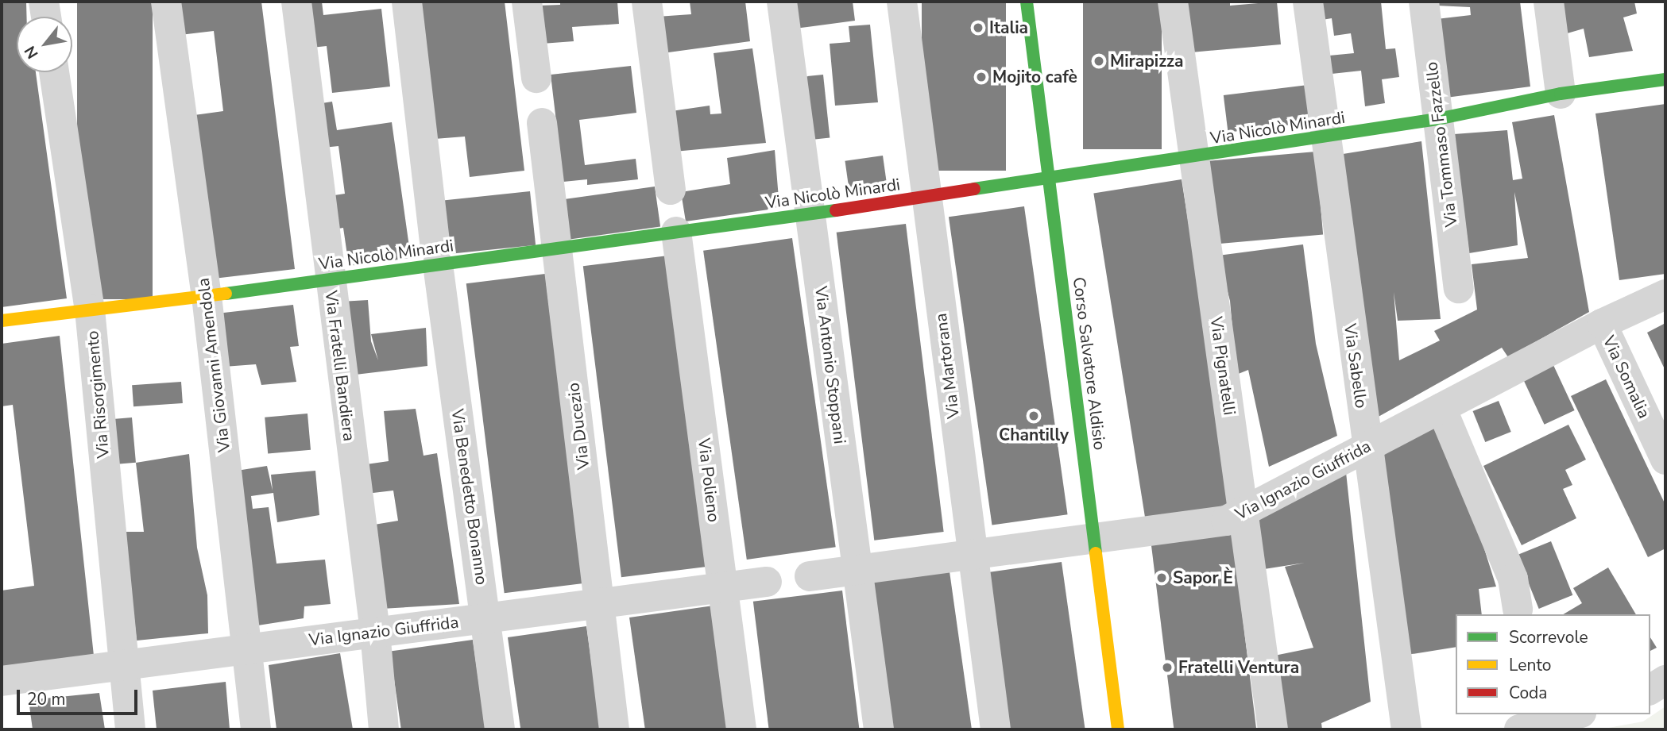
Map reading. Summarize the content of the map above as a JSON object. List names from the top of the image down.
{
  "streets": {
    "street": [
      "Via Nicolò Minardi",
      "Via Tommaso Fazzello",
      "Corso Salvatore Aldisio",
      "Via Giovanni Amendola",
      "Via Antonio Stoppani",
      "Via Fratelli Bandiera",
      "Via Martorana",
      "Via Pignatelli",
      "Via Sabello",
      "Via Somalia",
      "Via Risorgimento",
      "Via Ducezio",
      "Via Polieno",
      "Via Ignazio Giuffrida",
      "Via Benedetto Bonanno"
    ]
  },
  "crossings": [
    ["Via Nicolò Minardi", "Via Tommaso Fazzello"],
    ["Via Nicolò Minardi", "Corso Salvatore Aldisio"],
    ["Via Nicolò Minardi", "Via Giovanni Amendola"],
    ["Via Nicolò Minardi", "Via Antonio Stoppani"],
    ["Via Nicolò Minardi", "Via Fratelli Bandiera"],
    ["Via Nicolò Minardi", "Via Martorana"],
    ["Via Nicolò Minardi", "Via Pignatelli"],
    ["Via Nicolò Minardi", "Via Sabello"],
    ["Via Nicolò Minardi", "Via Risorgimento"],
    ["Via Nicolò Minardi", "Via Ducezio"],
    ["Via Nicolò Minardi", "Via Polieno"],
    ["Via Nicolò Minardi", "Via Benedetto Bonanno"],
    ["Corso Salvatore Aldisio", "Via Ignazio Giuffrida"],
    ["Via Giovanni Amendola", "Via Ignazio Giuffrida"],
    ["Via Antonio Stoppani", "Via Ignazio Giuffrida"],
    ["Via Fratelli Bandiera", "Via Ignazio Giuffrida"],
    ["Via Martorana", "Via Ignazio Giuffrida"],
    ["Via Pignatelli", "Via Ignazio Giuffrida"],
    ["Via Sabello", "Via Ignazio Giuffrida"],
    ["Via Somalia", "Via Ignazio Giuffrida"],
    ["Via Risorgimento", "Via Ignazio Giuffrida"],
    ["Via Ducezio", "Via Ignazio Giuffrida"],
    ["Via Polieno", "Via Ignazio Giuffrida"],
    ["Via Ignazio Giuffrida", "Via Benedetto Bonanno"]
  ],
  "places": [
    "Italia",
    "Mirapizza",
    "Mojito cafè",
    "Chantilly",
    "Sapor È",
    "Fratelli Ventura"
  ],
  "legend": ["Scorrevole", "Lento", "Coda"],
  "scale_bar": "20 m",
  "north": "bottom left"
}
